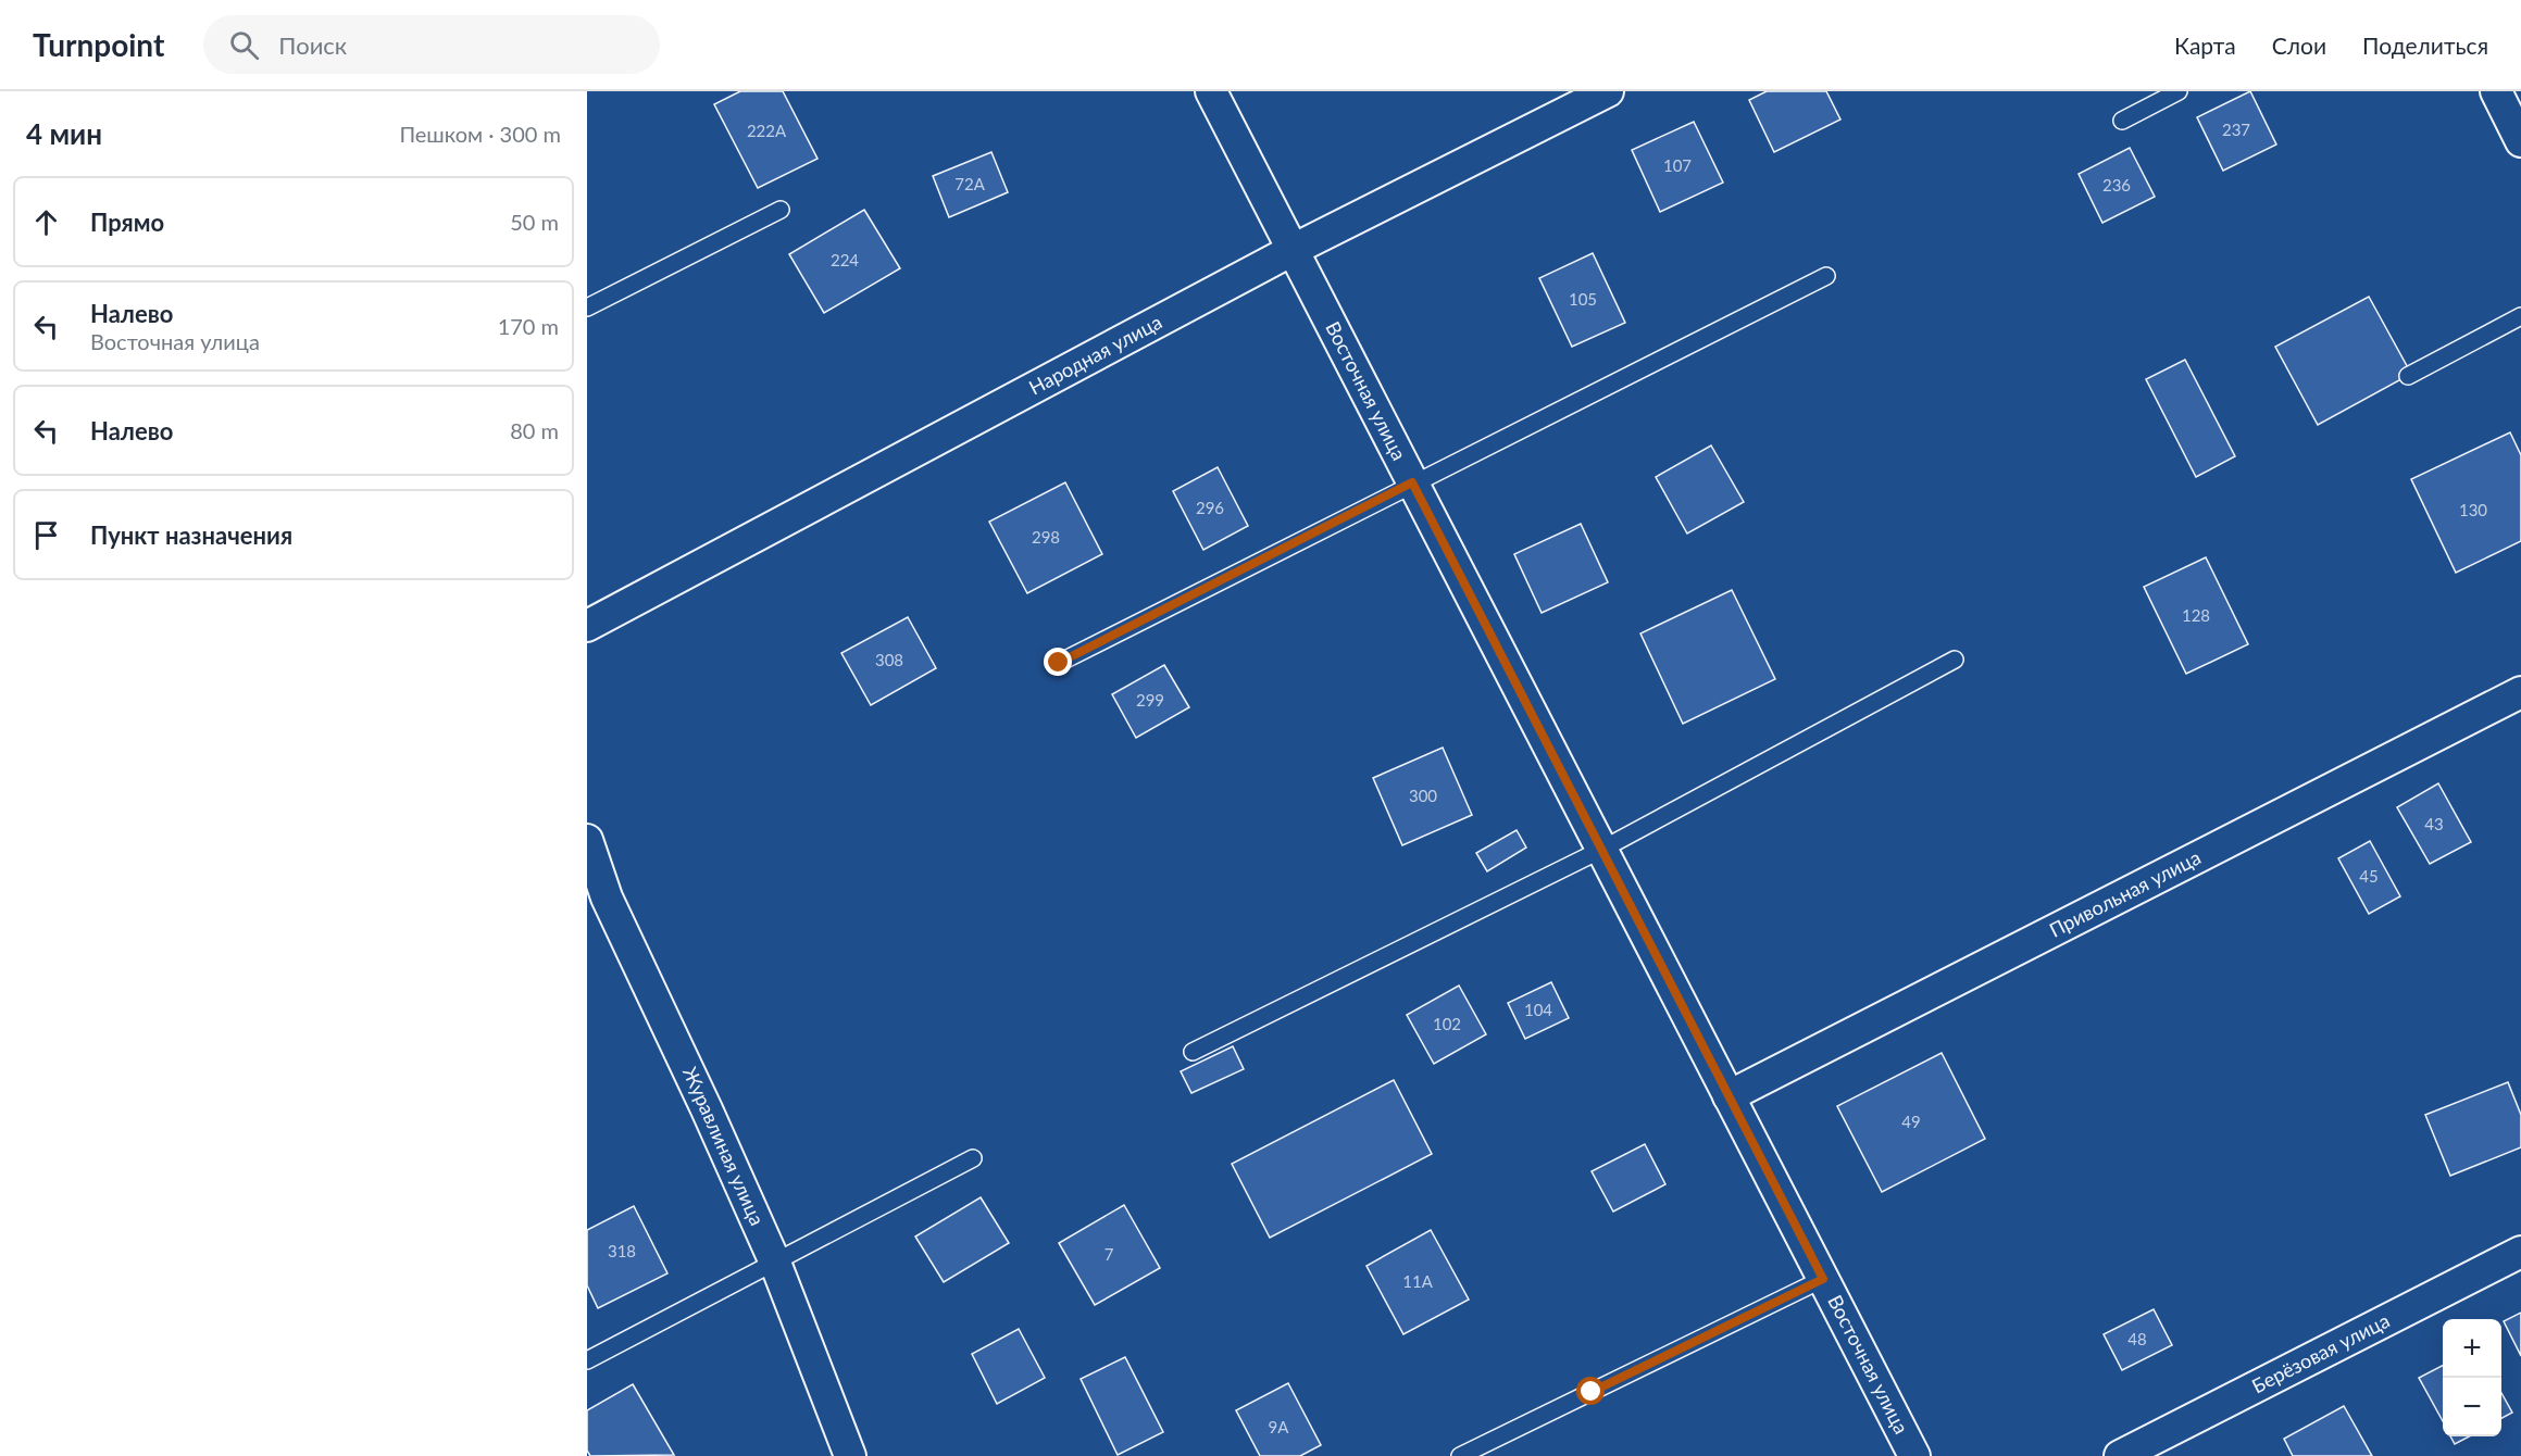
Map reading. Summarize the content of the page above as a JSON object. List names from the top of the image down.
{
  "streets": {
    "street": [
      "Народная улица",
      "Восточная улица",
      "Привольная улица",
      "Журавлиная улица",
      "Берёзовая улица"
    ]
  },
  "crossings": [
    ["Народная улица", "Восточная улица"],
    ["Восточная улица", "Привольная улица"]
  ],
  "house_numbers": [
    "237",
    "222А",
    "107",
    "72А",
    "236",
    "224",
    "105",
    "296",
    "130",
    "298",
    "128",
    "308",
    "299",
    "300",
    "43",
    "45",
    "104",
    "102",
    "49",
    "318",
    "7",
    "11А",
    "48",
    "9А"
  ],
  "page": {
    "header": "Turnpoint",
    "search": "Поиск",
    "nav": ["Карта", "Слои", "Поделиться"],
    "heading": ["4 мин", "Пешком · 300 m"],
    "list": [
      ["Прямо", "50 m"],
      ["Налево", "Восточная улица", "170 m"],
      ["Налево", "80 m"],
      "Пункт назначения"
    ],
    "map_buttons": ["+", "−"]
  }
}
